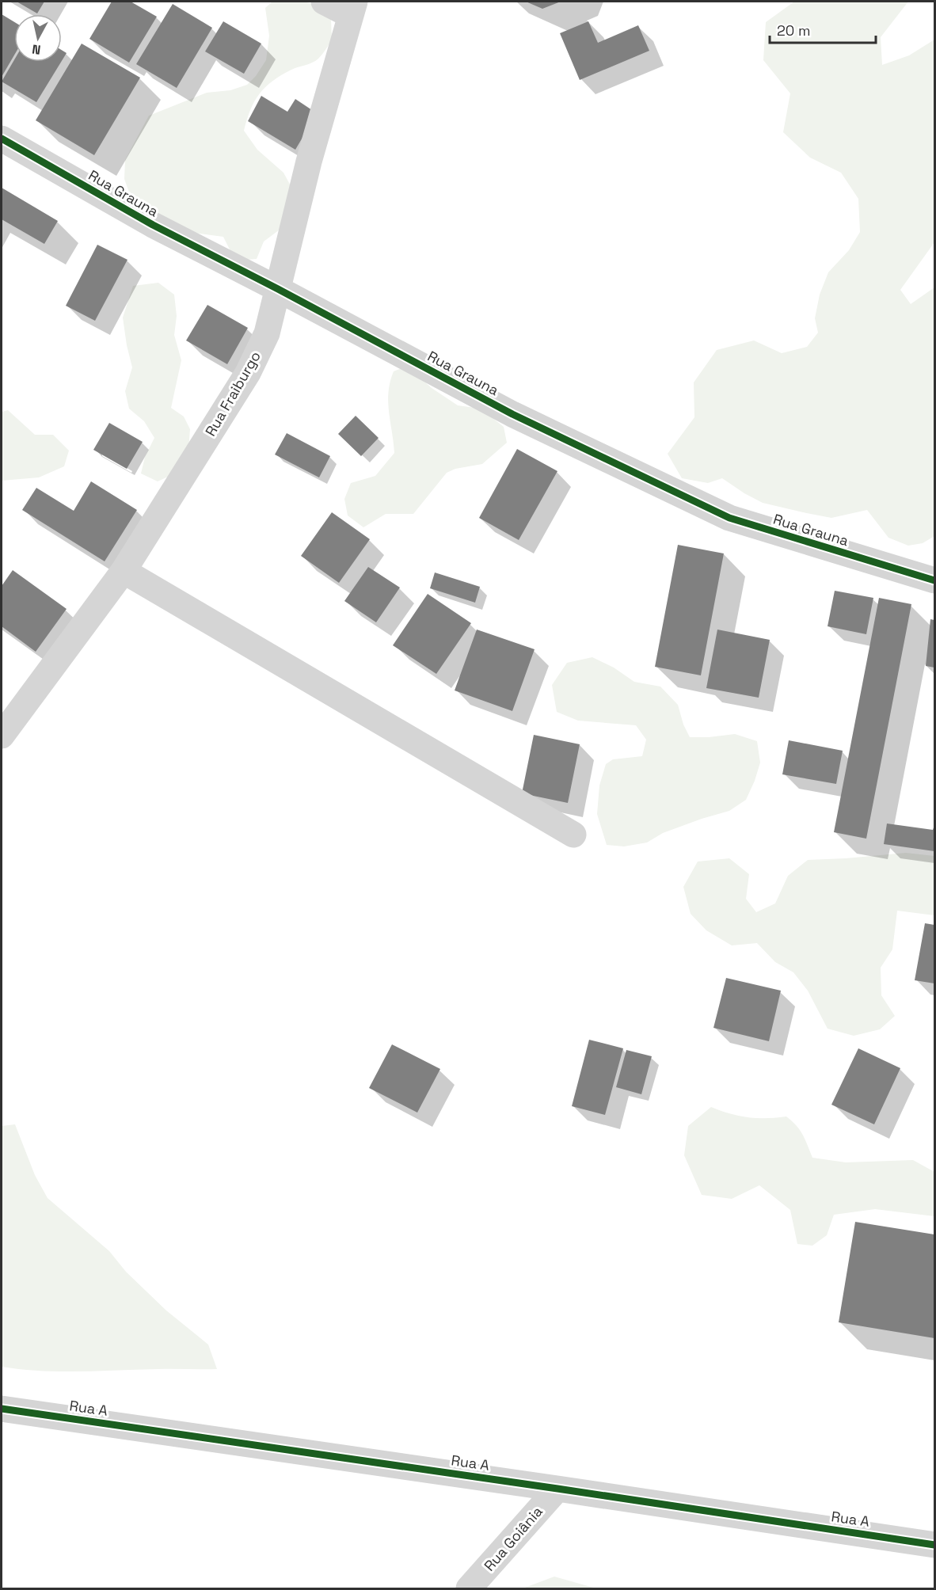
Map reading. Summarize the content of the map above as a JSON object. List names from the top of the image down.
{
  "streets": {
    "street": [
      "Rua Grauna",
      "Rua Fraiburgo",
      "Rua A",
      "Rua Goiânia"
    ]
  },
  "crossings": [
    ["Rua Grauna", "Rua Fraiburgo"],
    ["Rua A", "Rua Goiânia"]
  ],
  "scale_bar": "20 m",
  "north": "bottom"
}
